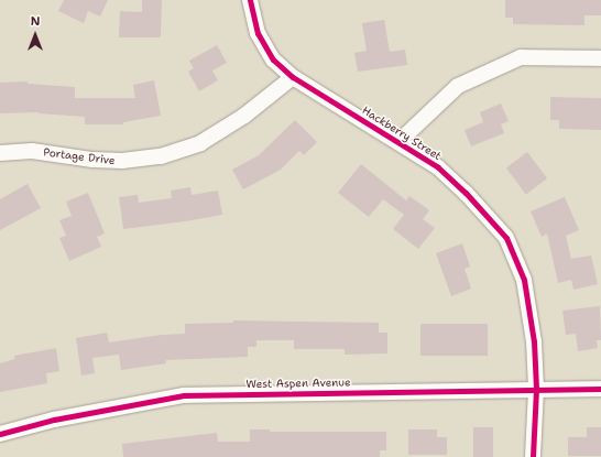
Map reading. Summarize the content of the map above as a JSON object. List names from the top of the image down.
{
  "streets": {
    "street": ["Hackberry Street", "Portage Drive", "West Aspen Avenue"]
  },
  "crossings": [
    ["Hackberry Street", "Portage Drive"],
    ["Hackberry Street", "West Aspen Avenue"]
  ],
  "north": "top"
}
